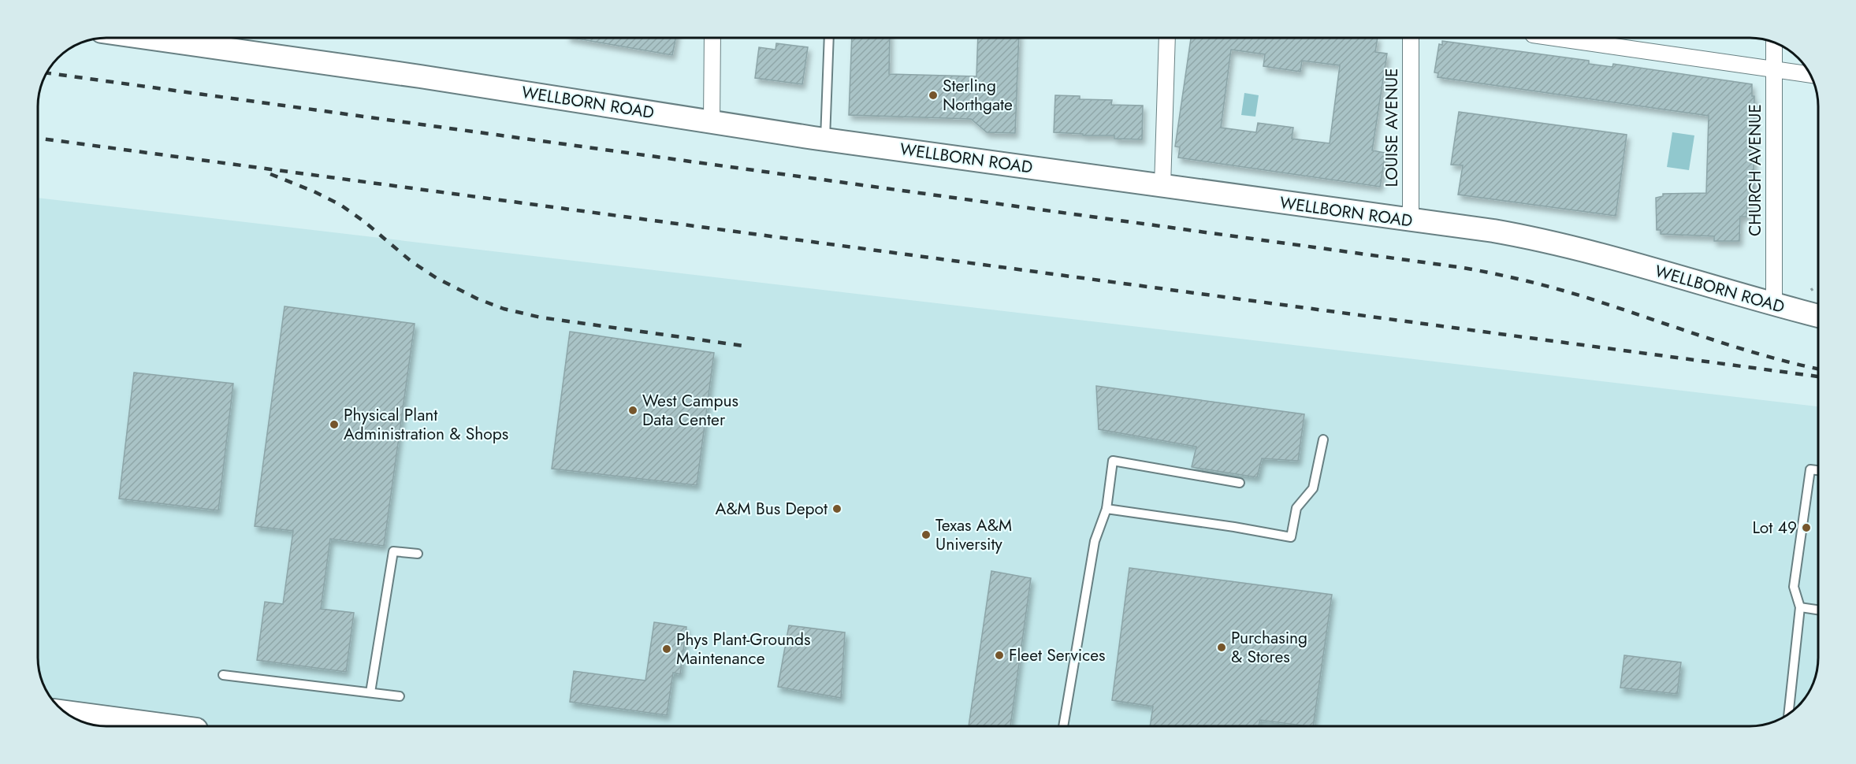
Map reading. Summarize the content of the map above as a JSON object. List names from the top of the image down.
{
  "streets": {
    "main road": ["WELLBORN ROAD"],
    "street": ["LOUISE AVENUE", "CHURCH AVENUE"]
  },
  "crossings": [
    ["WELLBORN ROAD", "LOUISE AVENUE"],
    ["WELLBORN ROAD", "CHURCH AVENUE"]
  ],
  "places": [
    "Sterling Northgate",
    "West Campus Data Center",
    "Physical Plant Administration & Shops",
    "A&M Bus Depot",
    "Lot 49",
    "Texas A&M University",
    "Purchasing & Stores",
    "Phys Plant-Grounds Maintenance",
    "Fleet Services"
  ]
}
